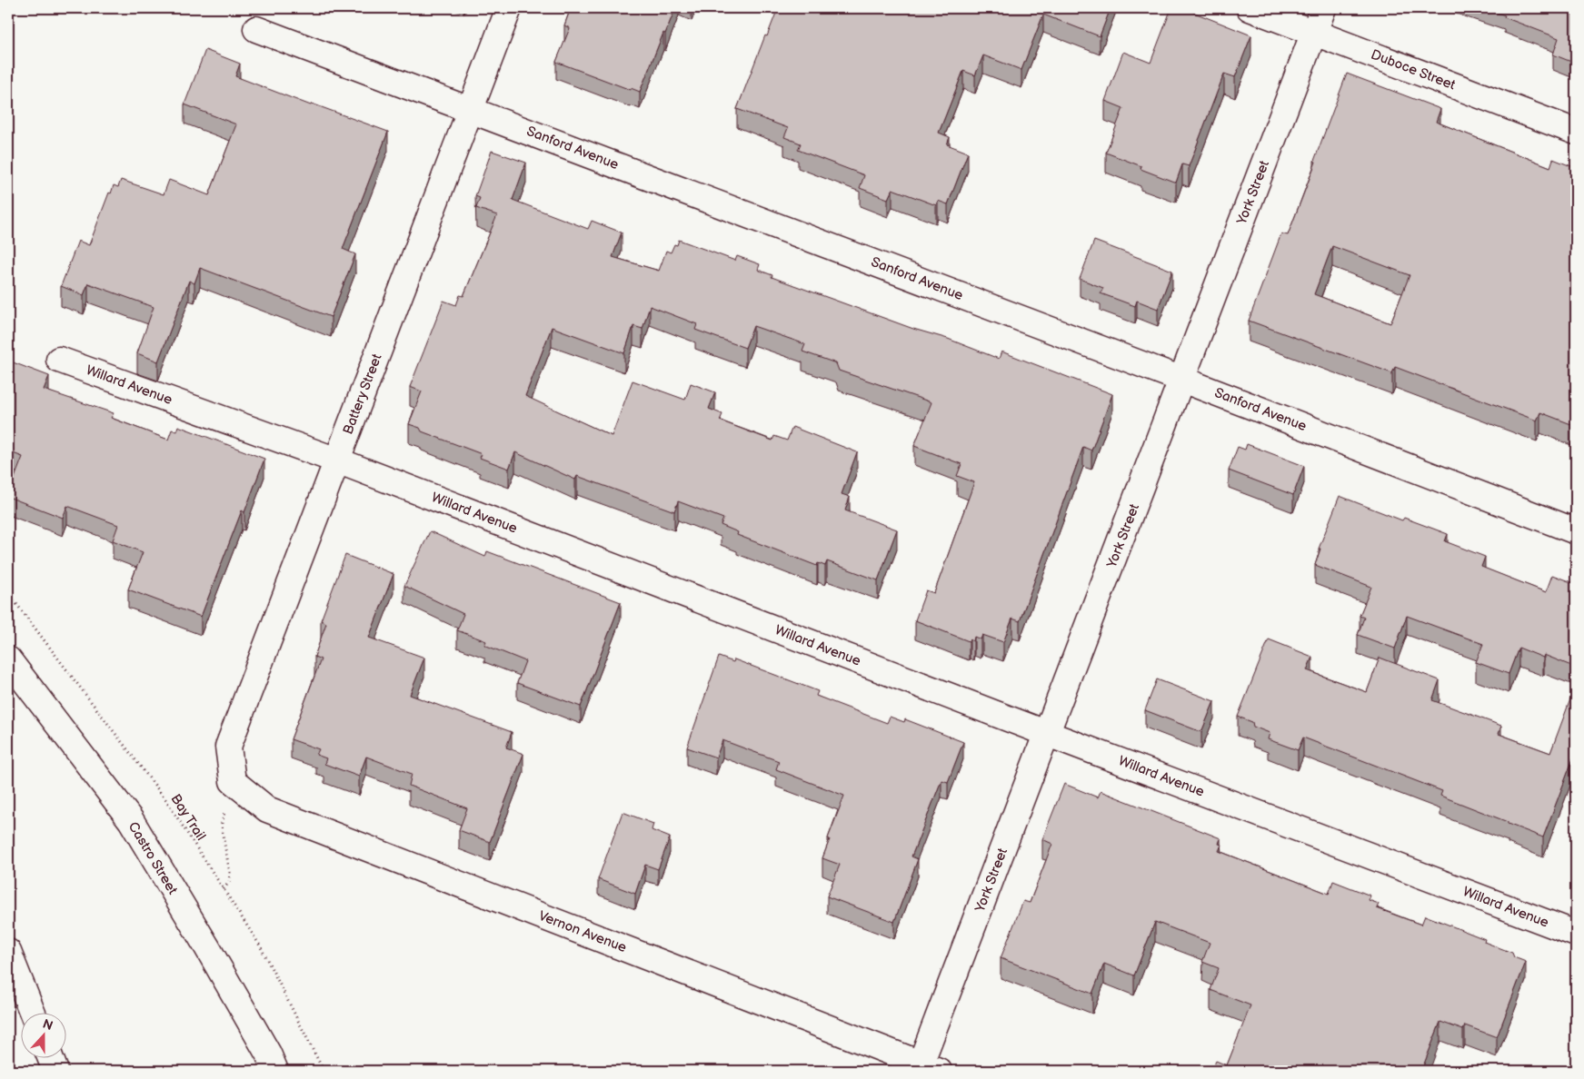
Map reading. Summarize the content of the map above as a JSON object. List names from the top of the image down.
{
  "streets": {
    "main road": [
      "Duboce Street",
      "Sanford Avenue",
      "York Street",
      "Willard Avenue",
      "Battery Street",
      "Castro Street",
      "Vernon Avenue"
    ],
    "path": ["Bay Trail"]
  },
  "crossings": [
    ["Duboce Street", "York Street"],
    ["Sanford Avenue", "York Street"],
    ["Sanford Avenue", "Battery Street"],
    ["York Street", "Willard Avenue"],
    ["York Street", "Vernon Avenue"],
    ["Willard Avenue", "Battery Street"],
    ["Battery Street", "Vernon Avenue"]
  ],
  "north": "top"
}
